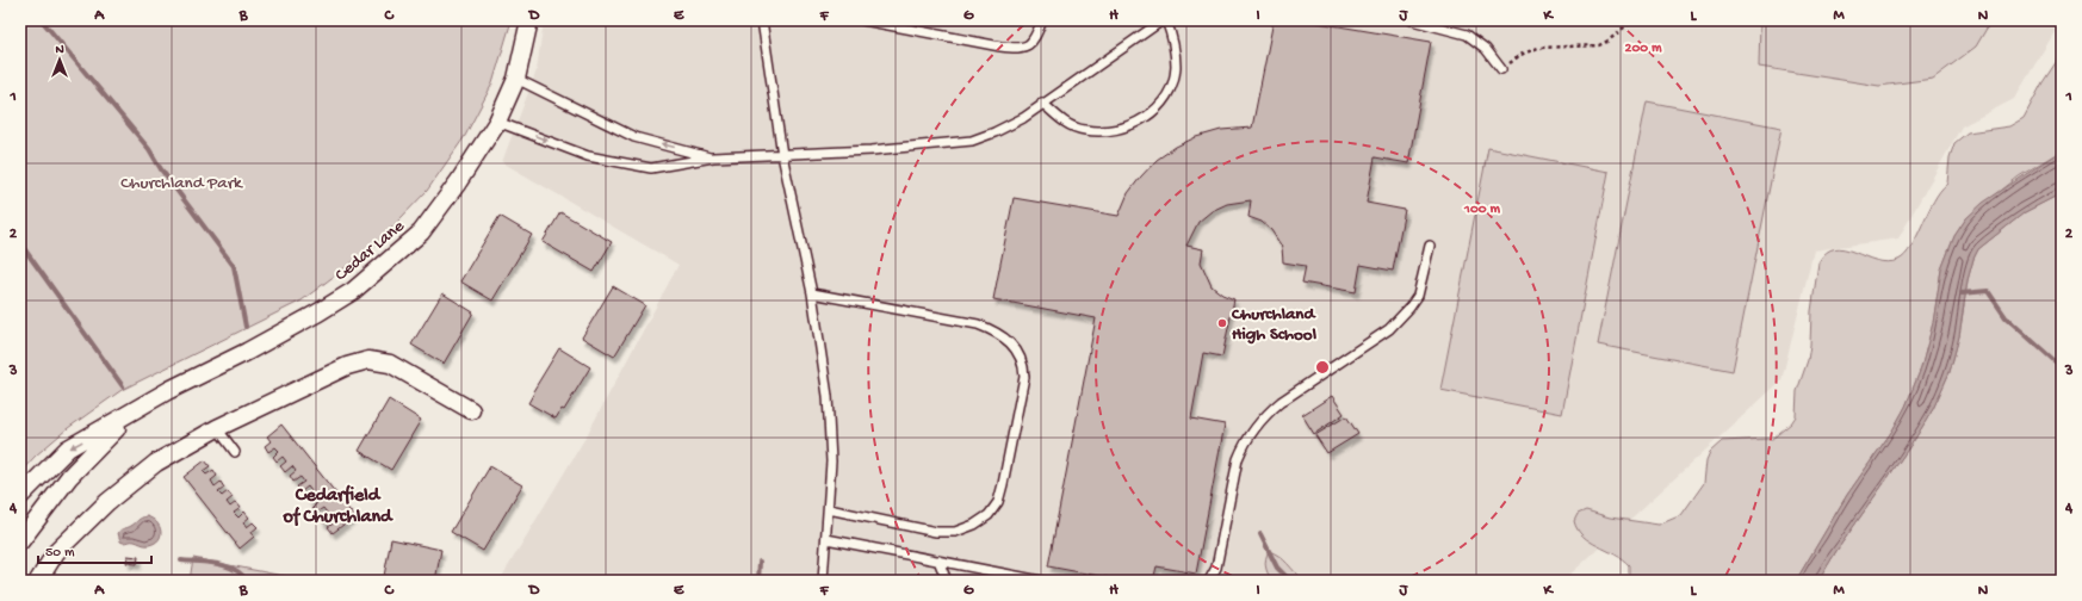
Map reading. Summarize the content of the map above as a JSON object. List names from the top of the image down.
{
  "streets": {
    "street": ["Cedar Lane"]
  },
  "districts": ["Cedarfield of Churchland"],
  "parks": ["Churchland Park"],
  "places": ["Churchland High School"],
  "scale_bar": "50 m",
  "north": "top",
  "grid": {
    "columns": [
      "A",
      "B",
      "C",
      "D",
      "E",
      "F",
      "G",
      "H",
      "I",
      "J",
      "K",
      "L",
      "M",
      "N"
    ],
    "rows": [
      "1",
      "2",
      "3",
      "4"
    ]
  },
  "rings": ["200 m", "100 m"]
}
